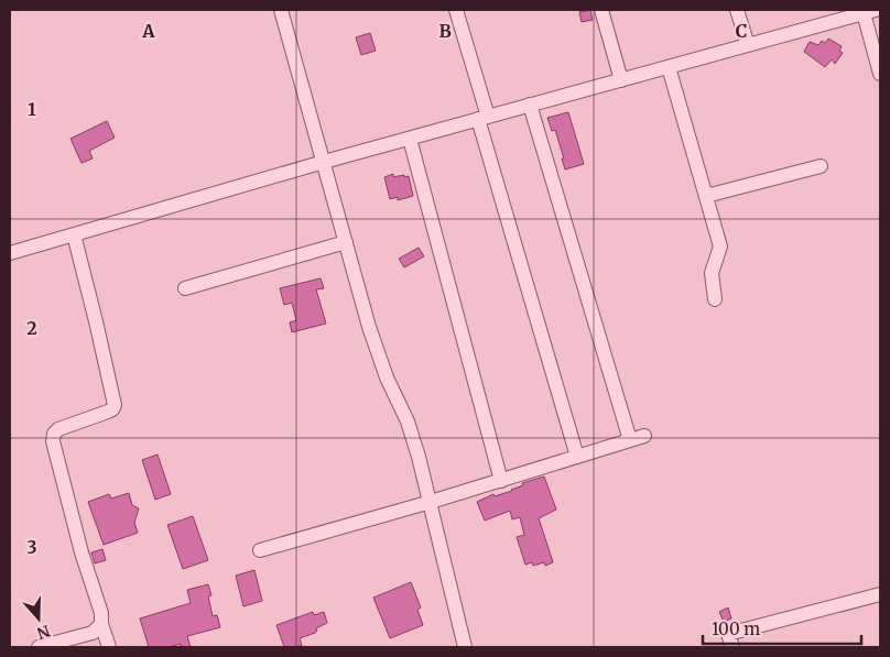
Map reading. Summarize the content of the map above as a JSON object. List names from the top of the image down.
{
  "scale_bar": "100 m",
  "north": "bottom",
  "grid": {
    "columns": ["A", "B", "C"],
    "rows": ["1", "2", "3"]
  }
}
